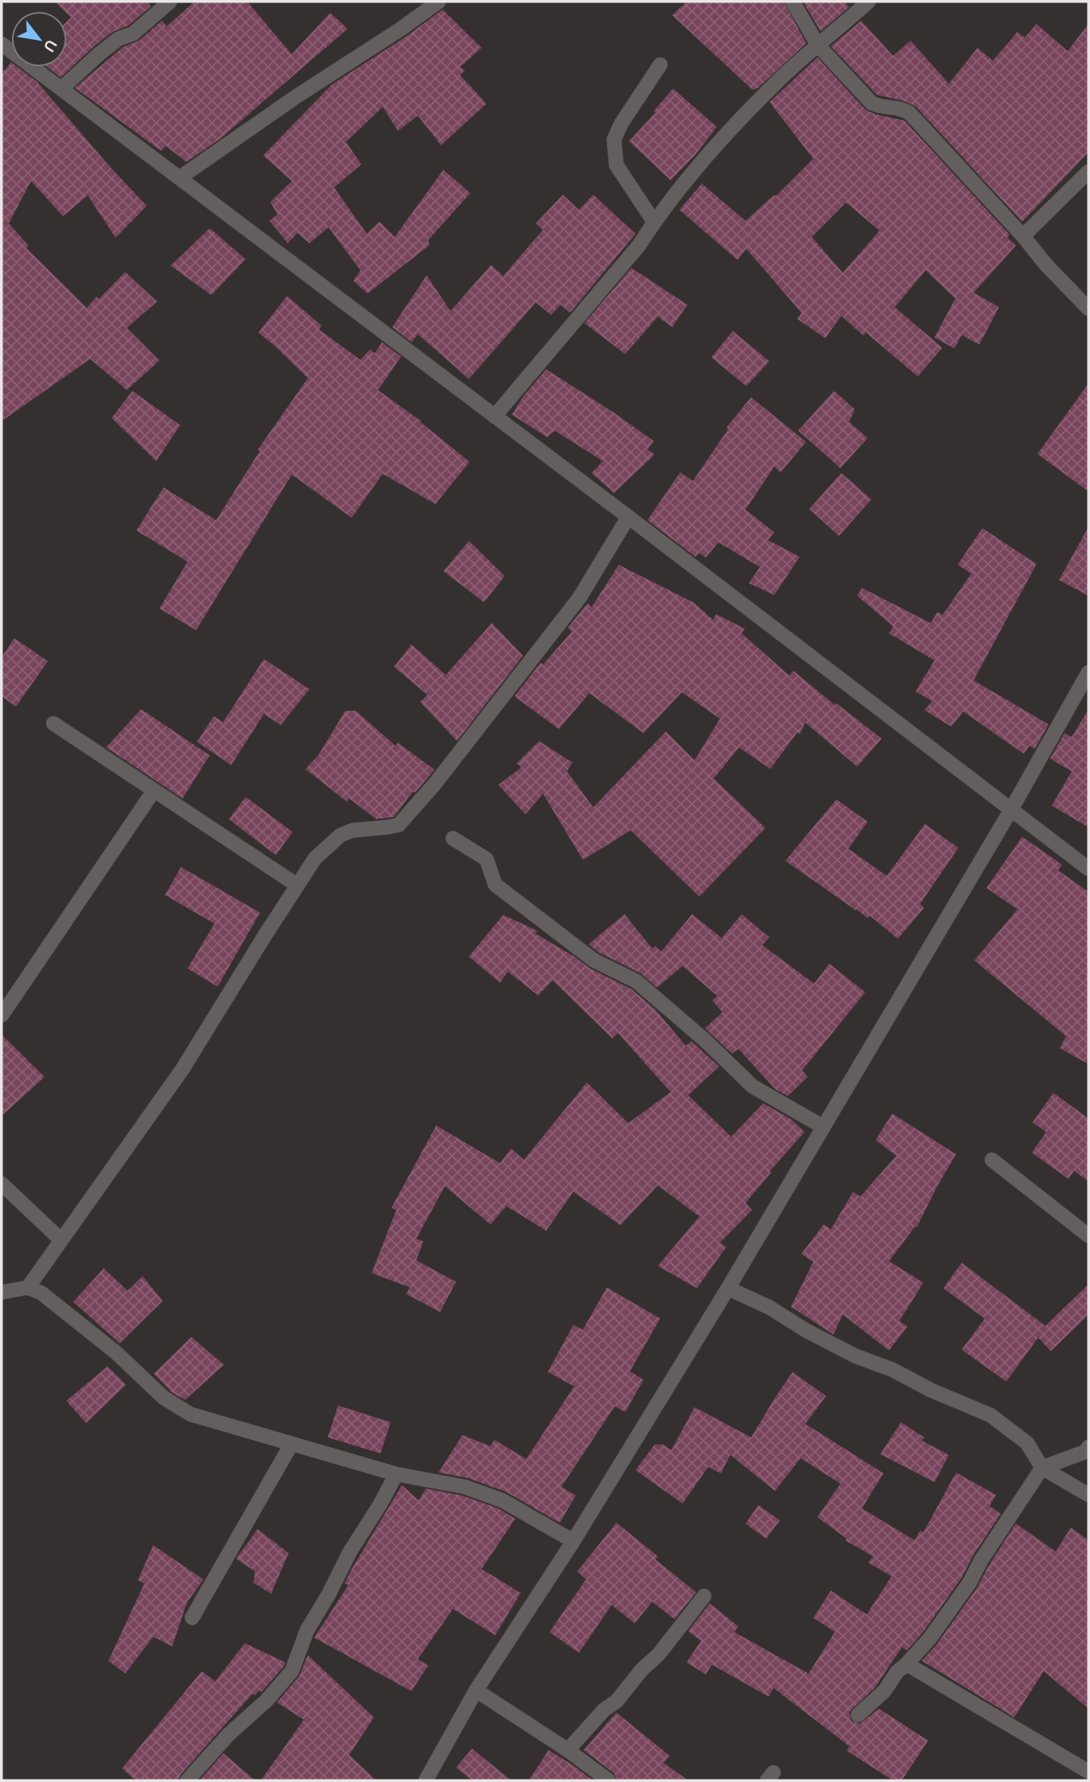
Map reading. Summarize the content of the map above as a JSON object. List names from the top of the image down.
{
  "north": "bottom right"
}
